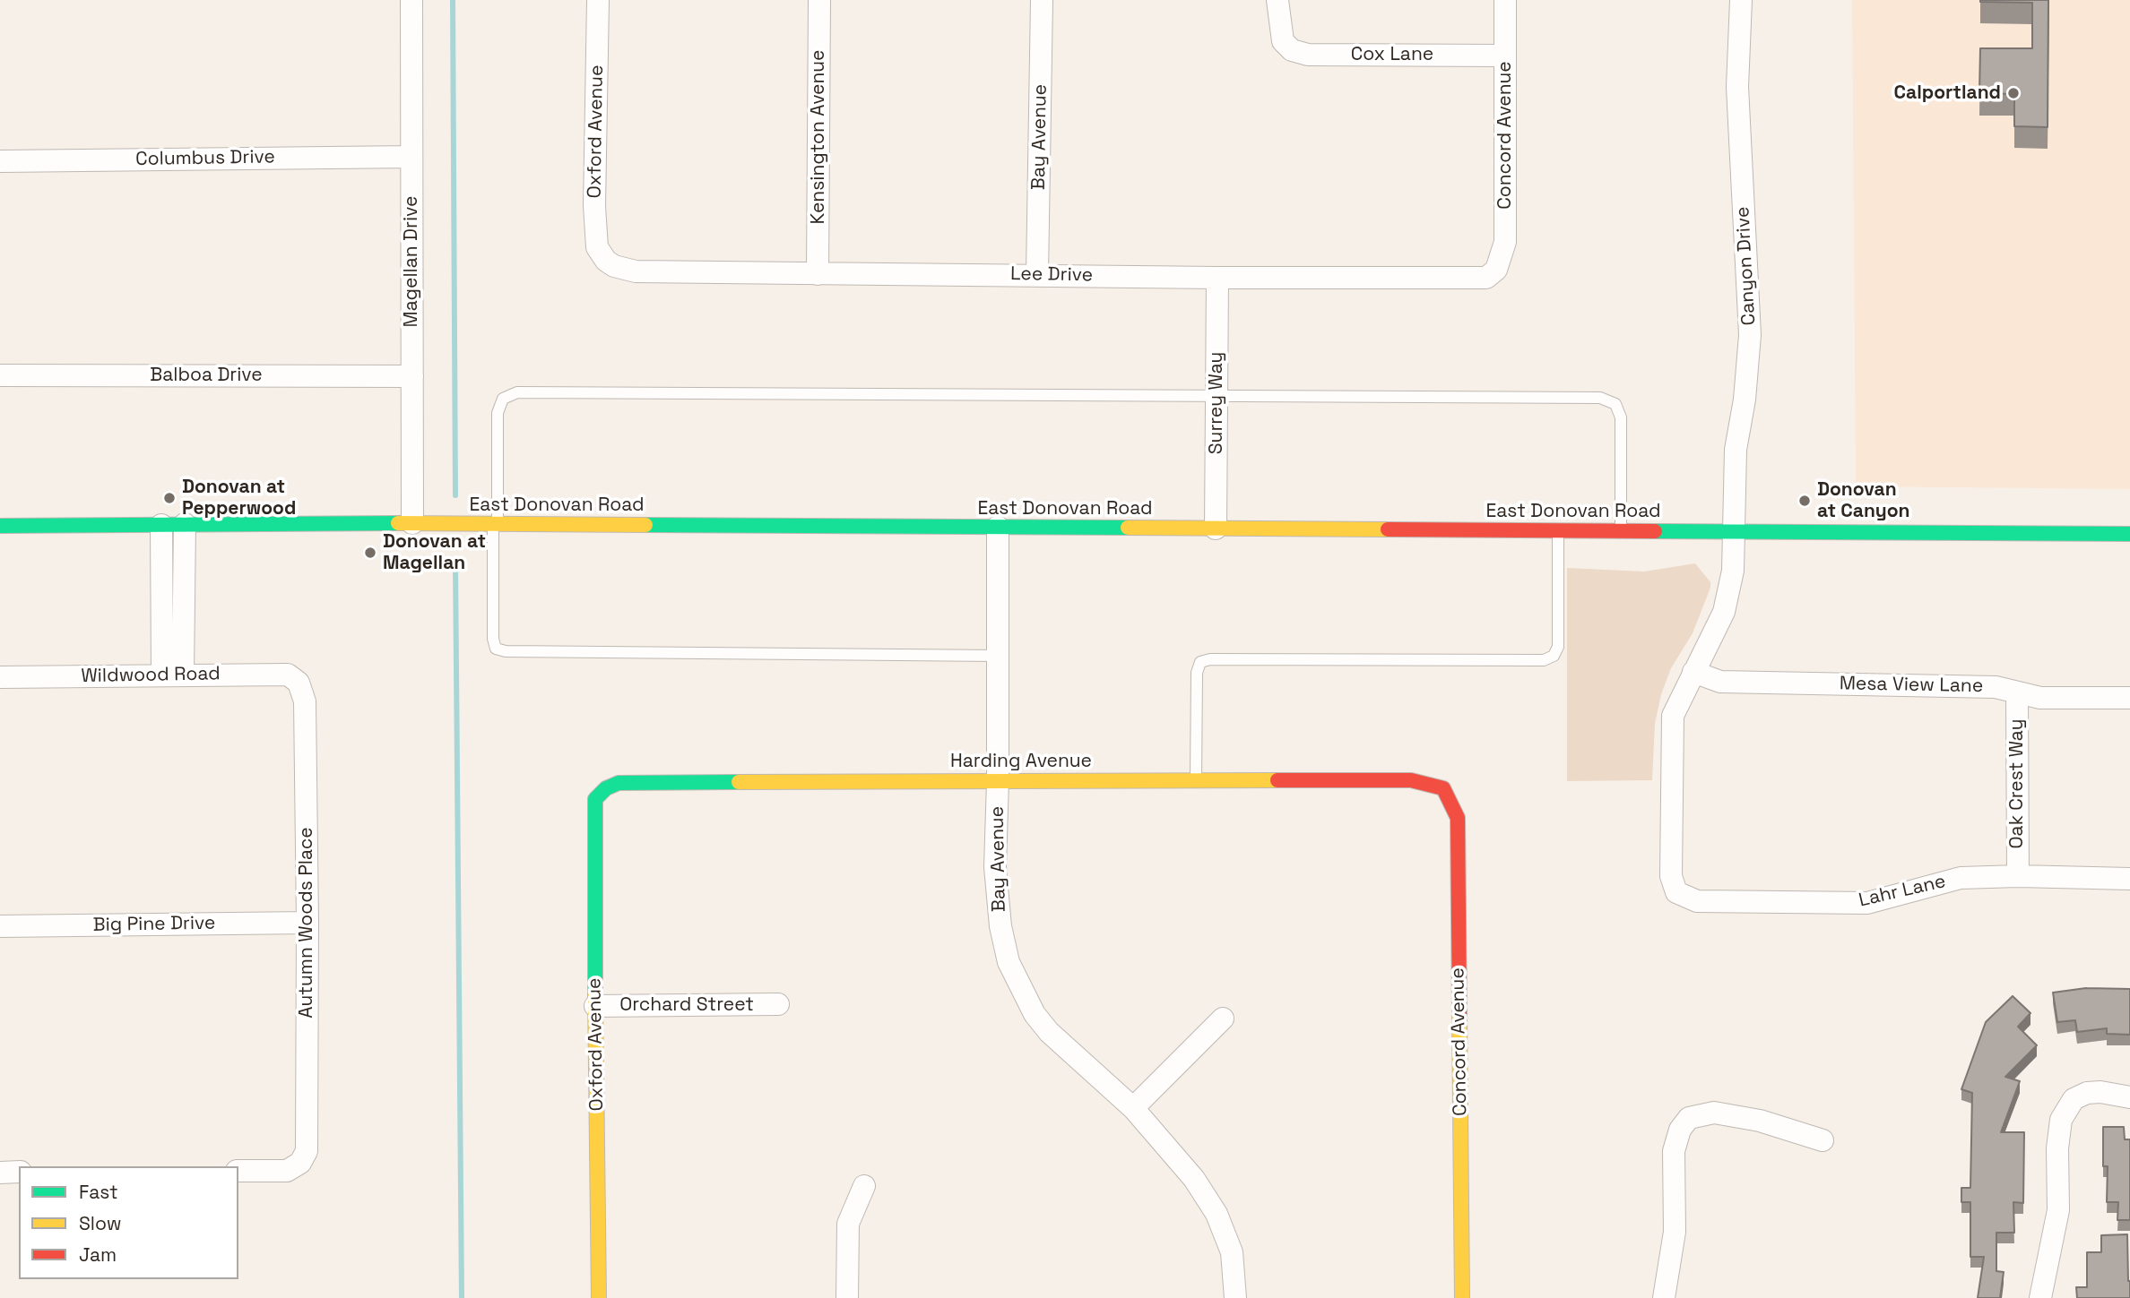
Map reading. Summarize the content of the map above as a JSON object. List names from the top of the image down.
{
  "streets": {
    "street": [
      "Cox Lane",
      "Oxford Avenue",
      "Concord Avenue",
      "Kensington Avenue",
      "Bay Avenue",
      "Columbus Drive",
      "Magellan Drive",
      "Canyon Drive",
      "Lee Drive",
      "Balboa Drive",
      "Surrey Way",
      "East Donovan Road",
      "Wildwood Road",
      "Mesa View Lane",
      "Harding Avenue",
      "Oak Crest Way",
      "Lahr Lane",
      "Autumn Woods Place",
      "Big Pine Drive",
      "Orchard Street"
    ]
  },
  "crossings": [
    ["Cox Lane", "Concord Avenue"],
    ["Oxford Avenue", "Lee Drive"],
    ["Oxford Avenue", "Harding Avenue"],
    ["Oxford Avenue", "Orchard Street"],
    ["Concord Avenue", "Lee Drive"],
    ["Concord Avenue", "Harding Avenue"],
    ["Kensington Avenue", "Lee Drive"],
    ["Bay Avenue", "Lee Drive"],
    ["Bay Avenue", "East Donovan Road"],
    ["Bay Avenue", "Harding Avenue"],
    ["Columbus Drive", "Magellan Drive"],
    ["Magellan Drive", "Balboa Drive"],
    ["Magellan Drive", "East Donovan Road"],
    ["Canyon Drive", "East Donovan Road"],
    ["Canyon Drive", "Mesa View Lane"],
    ["Canyon Drive", "Lahr Lane"],
    ["Lee Drive", "Surrey Way"],
    ["Surrey Way", "East Donovan Road"],
    ["Wildwood Road", "Autumn Woods Place"],
    ["Mesa View Lane", "Oak Crest Way"],
    ["Oak Crest Way", "Lahr Lane"],
    ["Autumn Woods Place", "Big Pine Drive"]
  ],
  "places": [
    "Calportland",
    "Donovan at Pepperwood",
    "Donovan at Canyon",
    "Donovan at Magellan"
  ],
  "legend": ["Fast", "Slow", "Jam"]
}
